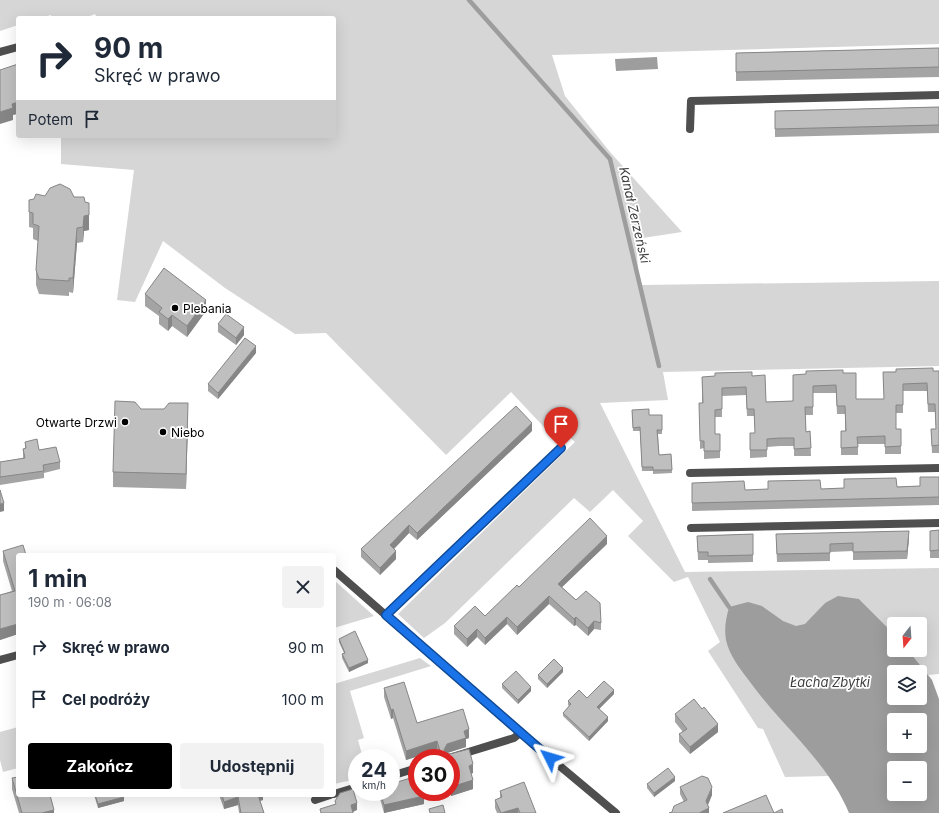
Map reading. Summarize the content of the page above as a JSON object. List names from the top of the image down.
{
  "water": ["Kanał Zerzeński", "Łacha Zbytki"],
  "places": ["Plebania", "Otwarte Drzwi", "Niebo"],
  "north": "bottom",
  "page": {
    "turn": ["90 m", "Skręć w prawo"],
    "then": "Potem",
    "heading": ["1 min", "190 m · 06:08"],
    "map_buttons": ["+", "−"],
    "list": [
      {
        "name": "Skręć w prawo",
        "value": "90 m"
      },
      {
        "name": "Cel podróży",
        "value": "100 m"
      }
    ],
    "buttons": ["Zakończ", "Udostępnij"],
    "speed": "24 km/h",
    "limit": "30"
  }
}
